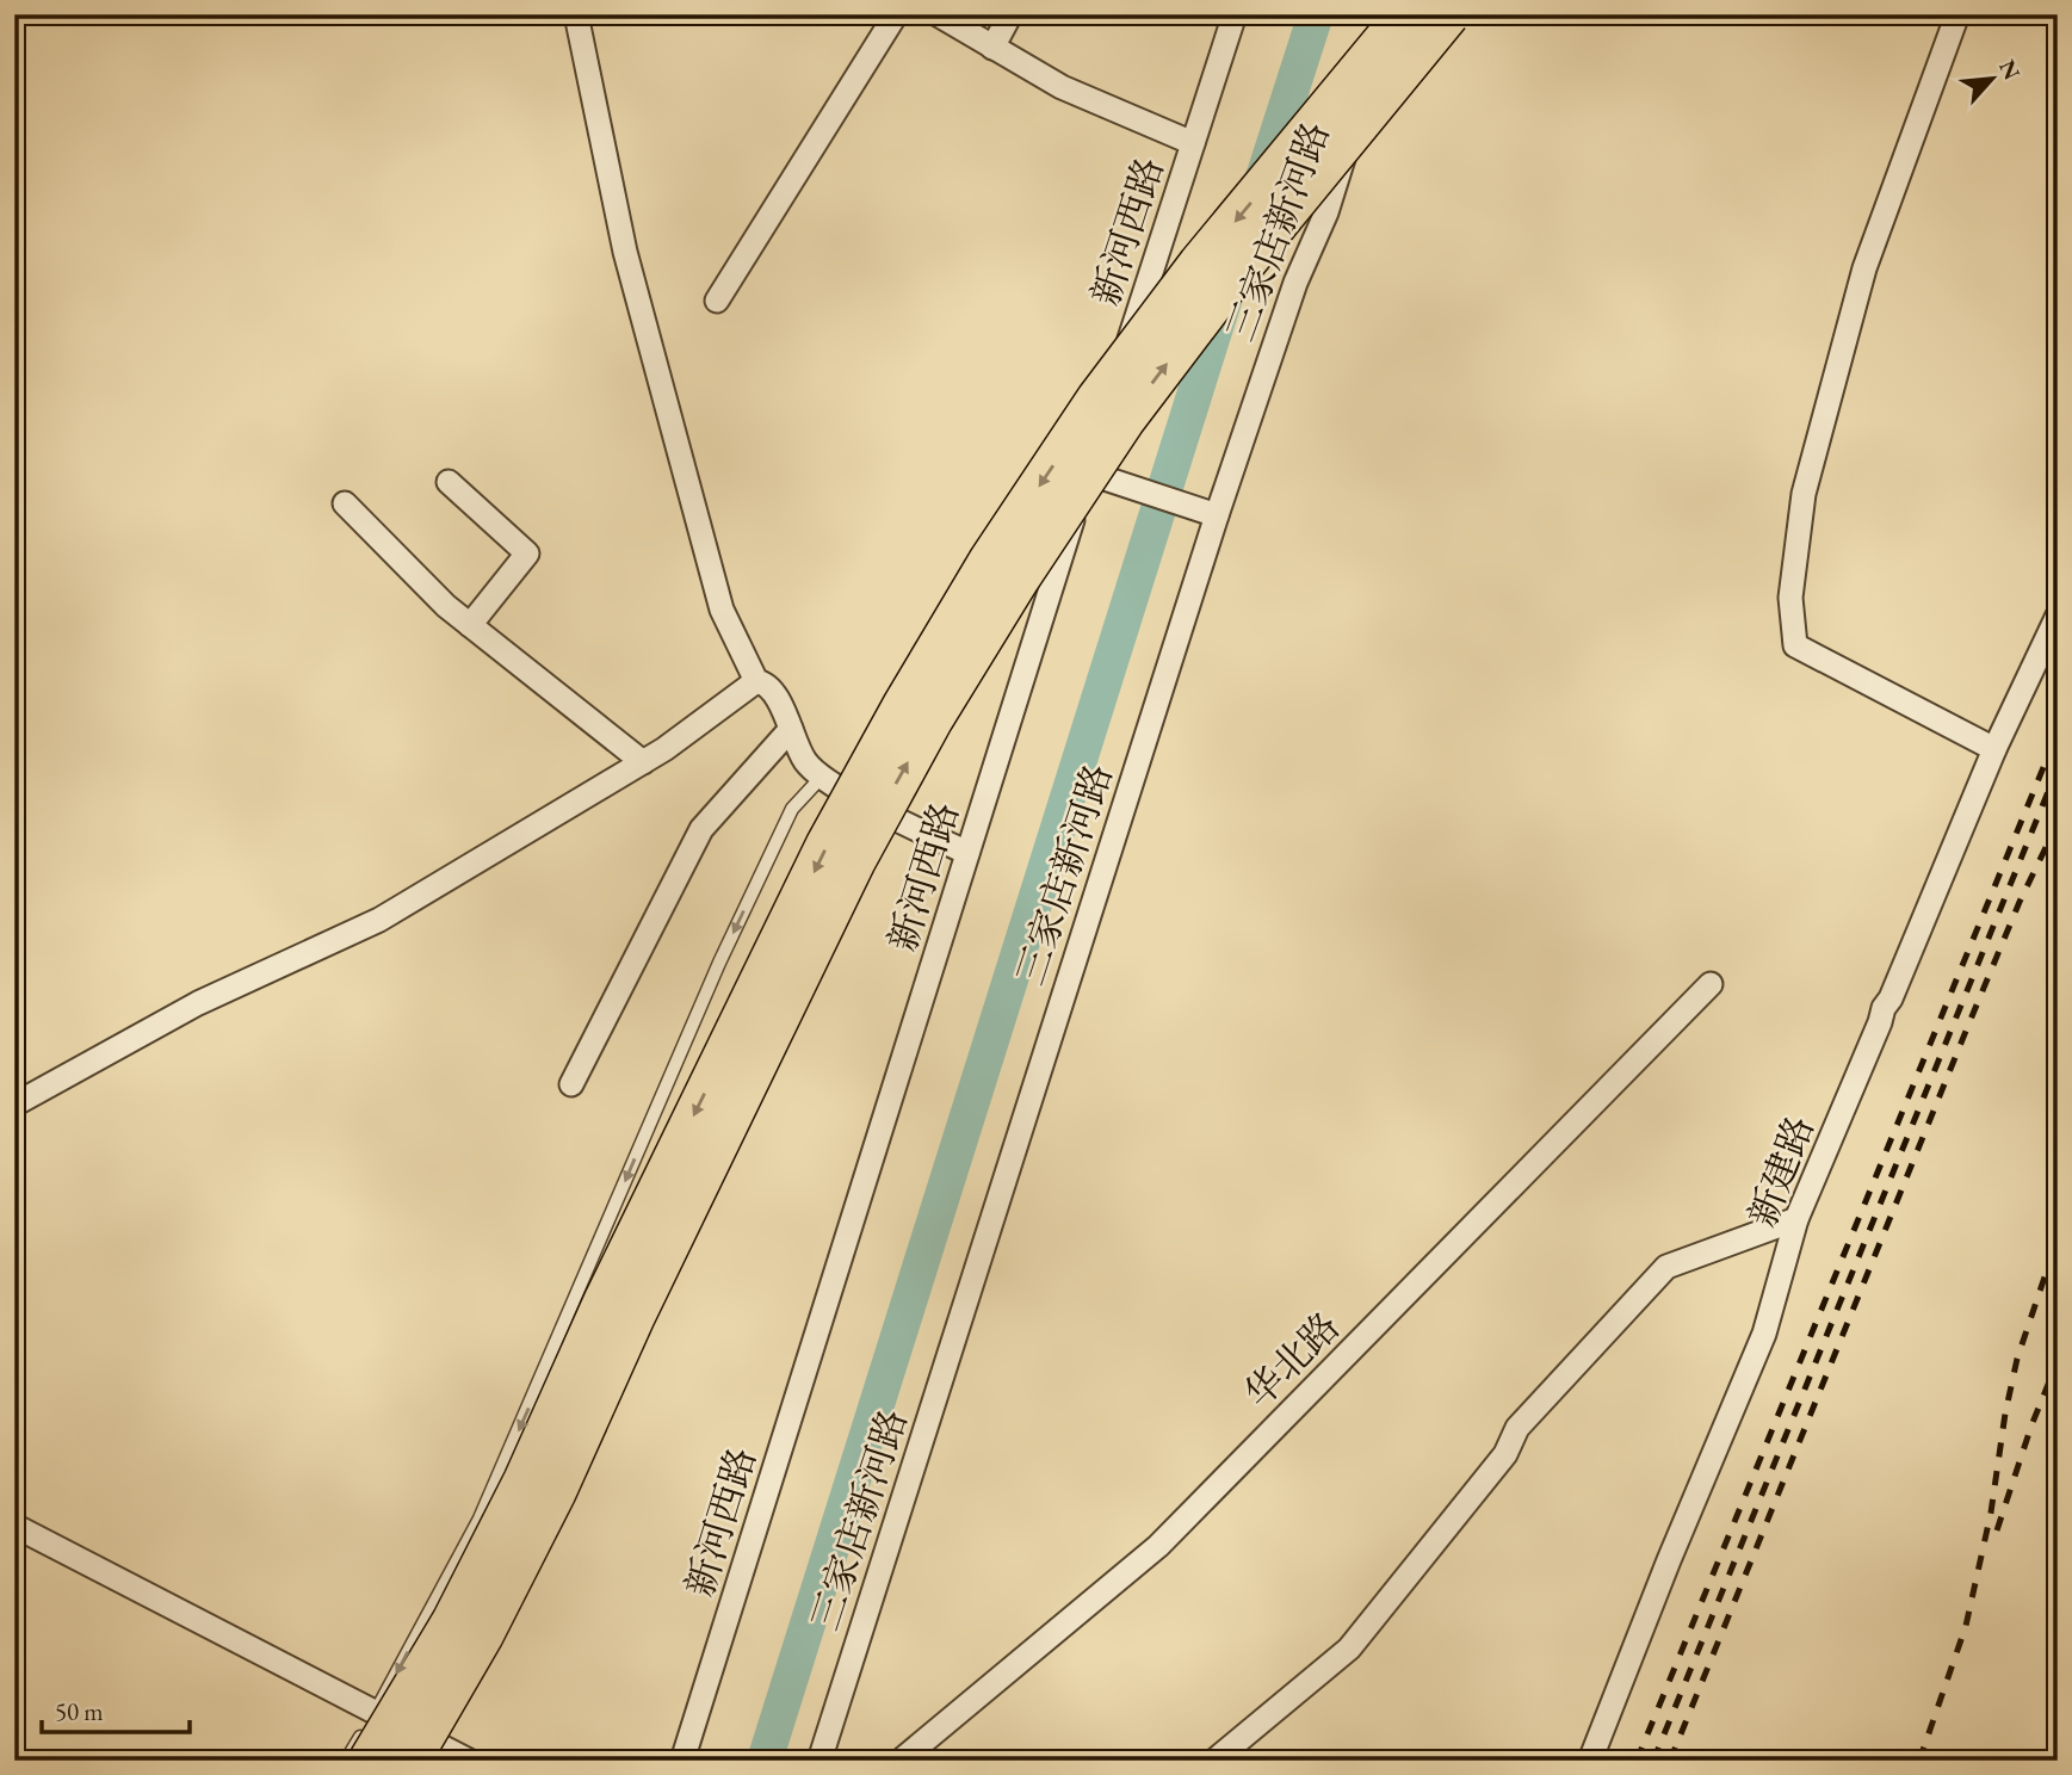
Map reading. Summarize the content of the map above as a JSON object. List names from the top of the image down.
{
  "streets": {
    "street": [
      "新河西路",
      "三家店新河路",
      "新建路",
      "华北路"
    ]
  },
  "scale_bar": "50 m",
  "north": "top right"
}
